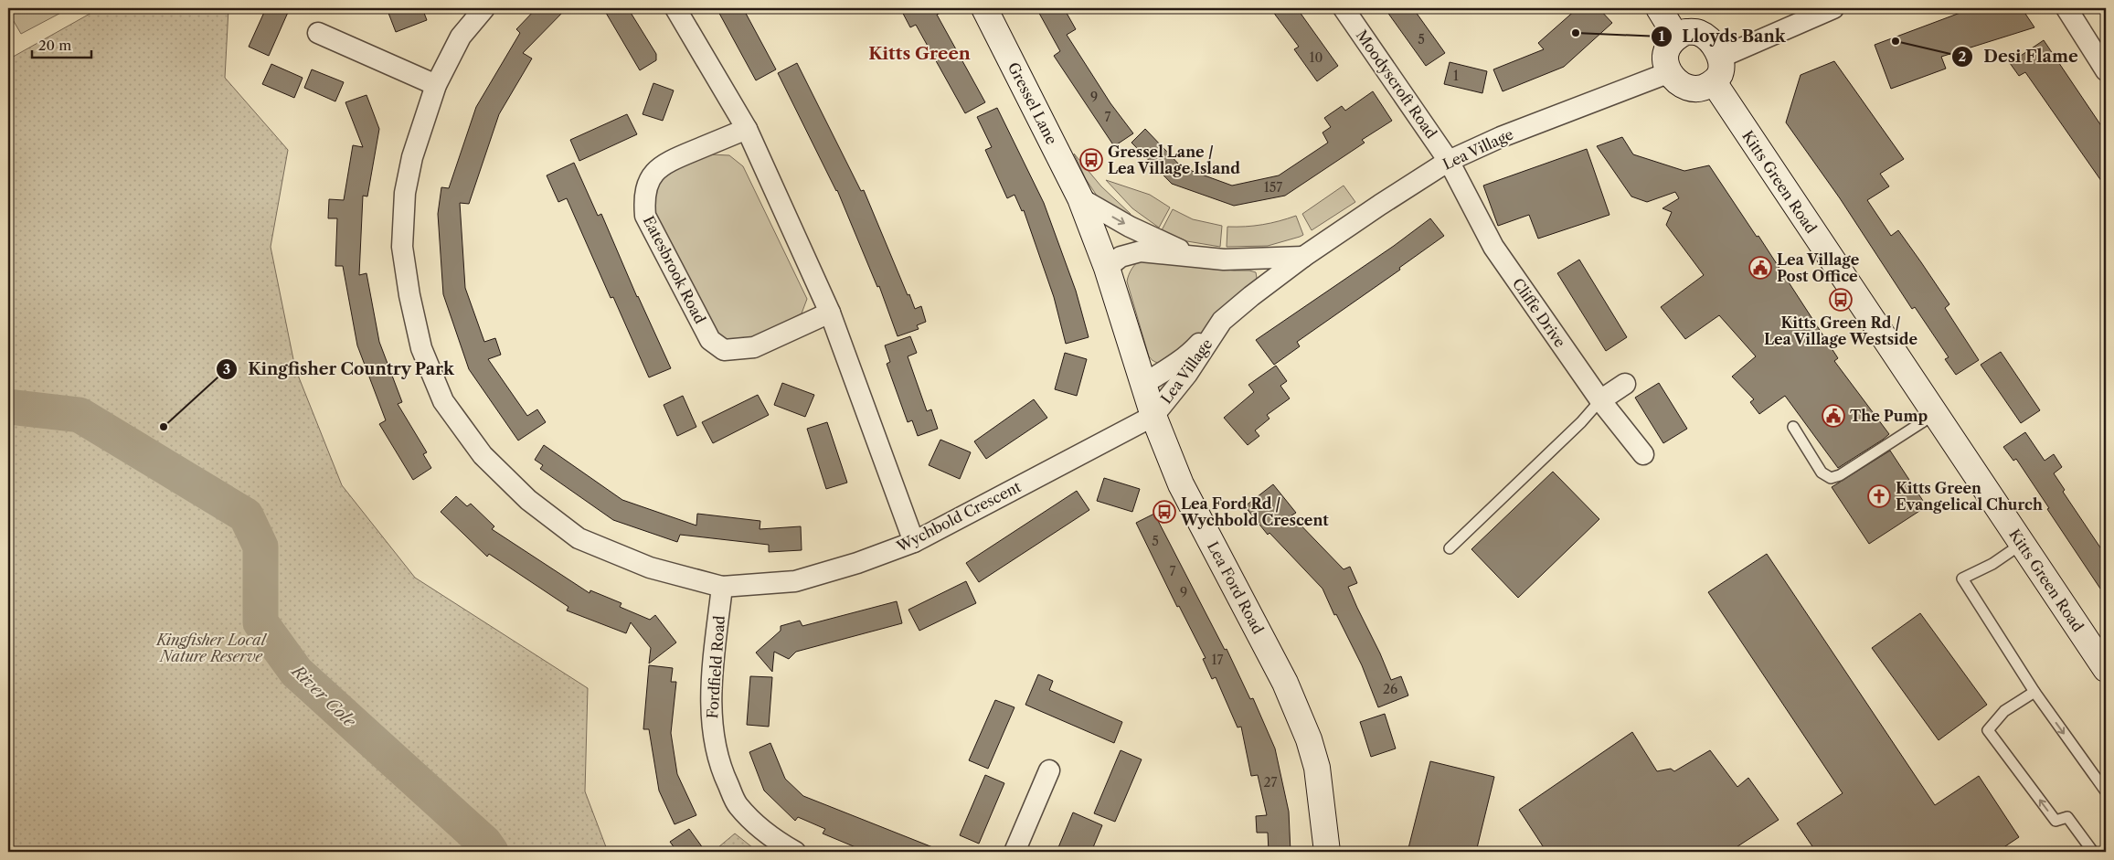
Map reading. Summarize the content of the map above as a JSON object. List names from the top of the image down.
{
  "streets": {
    "street": [
      "Moodyscroft Road",
      "Gressel Lane",
      "Lea Village",
      "Kitts Green Road",
      "Eatesbrook Road",
      "Cliffe Drive",
      "Wychbold Crescent",
      "Lea Ford Road",
      "Fordfield Road"
    ]
  },
  "crossings": [
    ["Moodyscroft Road", "Lea Village"],
    ["Moodyscroft Road", "Cliffe Drive"],
    ["Gressel Lane", "Lea Village"],
    ["Gressel Lane", "Lea Ford Road"],
    ["Lea Village", "Kitts Green Road"],
    ["Lea Village", "Cliffe Drive"],
    ["Lea Village", "Wychbold Crescent"],
    ["Lea Village", "Lea Ford Road"],
    ["Wychbold Crescent", "Lea Ford Road"],
    ["Wychbold Crescent", "Fordfield Road"]
  ],
  "districts": ["Kitts Green"],
  "water": ["River Cole"],
  "parks": ["Kingfisher Local Nature Reserve"],
  "places": {
    "other": ["Lloyds Bank", "Desi Flame", "Kingfisher Country Park"],
    "bus stop": ["Gressel Lane / Lea Village Island", "Kitts Green Rd / Lea Village Westside", "Lea Ford Rd / Wychbold Crescent"],
    "public building": ["Lea Village Post Office", "The Pump"],
    "church": ["Kitts Green Evangelical Church"]
  },
  "house_numbers": [
    "5",
    "10",
    "1",
    "9",
    "7",
    "157",
    "5",
    "7",
    "9",
    "17",
    "26",
    "27"
  ],
  "scale_bar": "20 m"
}
